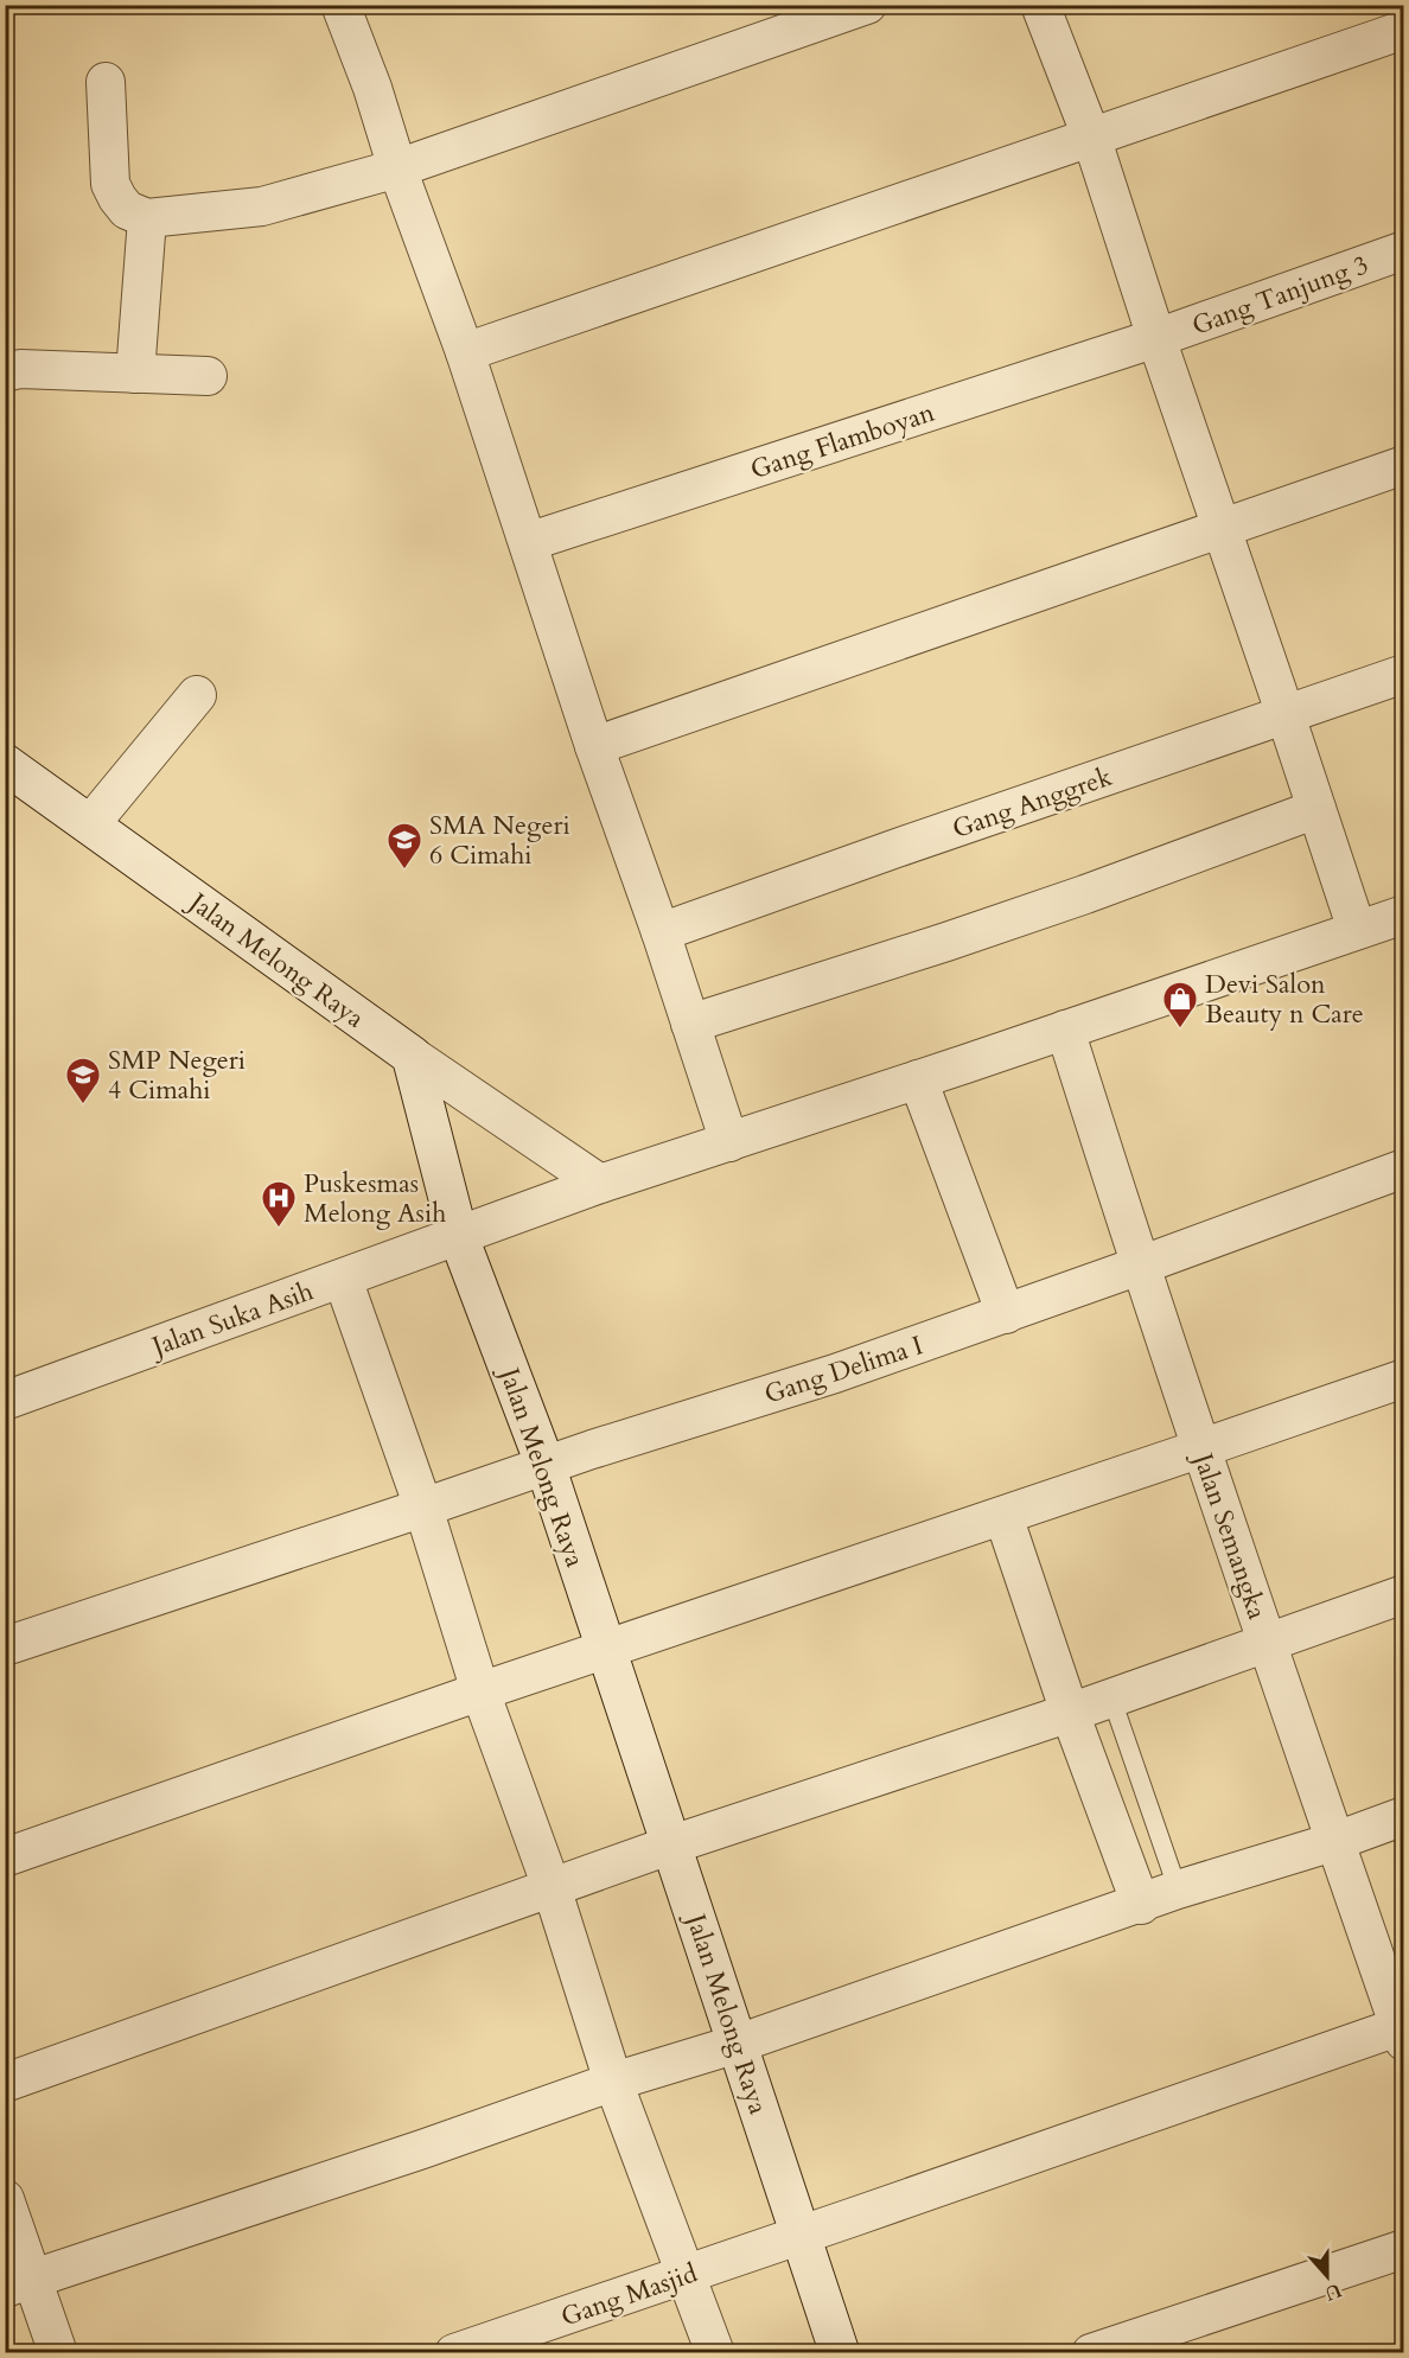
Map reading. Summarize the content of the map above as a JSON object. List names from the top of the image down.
{
  "streets": {
    "main road": ["Jalan Melong Raya"],
    "street": [
      "Gang Tanjung 3",
      "Gang Flamboyan",
      "Gang Anggrek",
      "Jalan Suka Asih",
      "Gang Delima I",
      "Jalan Semangka",
      "Gang Masjid"
    ]
  },
  "crossings": [
    ["Gang Tanjung 3", "Gang Flamboyan"],
    ["Jalan Melong Raya", "Jalan Suka Asih"],
    ["Jalan Melong Raya", "Gang Delima I"],
    ["Jalan Melong Raya", "Gang Masjid"],
    ["Jalan Suka Asih", "Jalan Semangka"],
    ["Gang Delima I", "Jalan Semangka"],
    ["Jalan Semangka", "Gang Masjid"]
  ],
  "places": {
    "school or university": ["SMA Negeri 6 Cimahi", "SMP Negeri 4 Cimahi"],
    "shop": ["Devi Salon Beauty n Care"],
    "hospital": ["Puskesmas Melong Asih"]
  },
  "north": "bottom"
}
